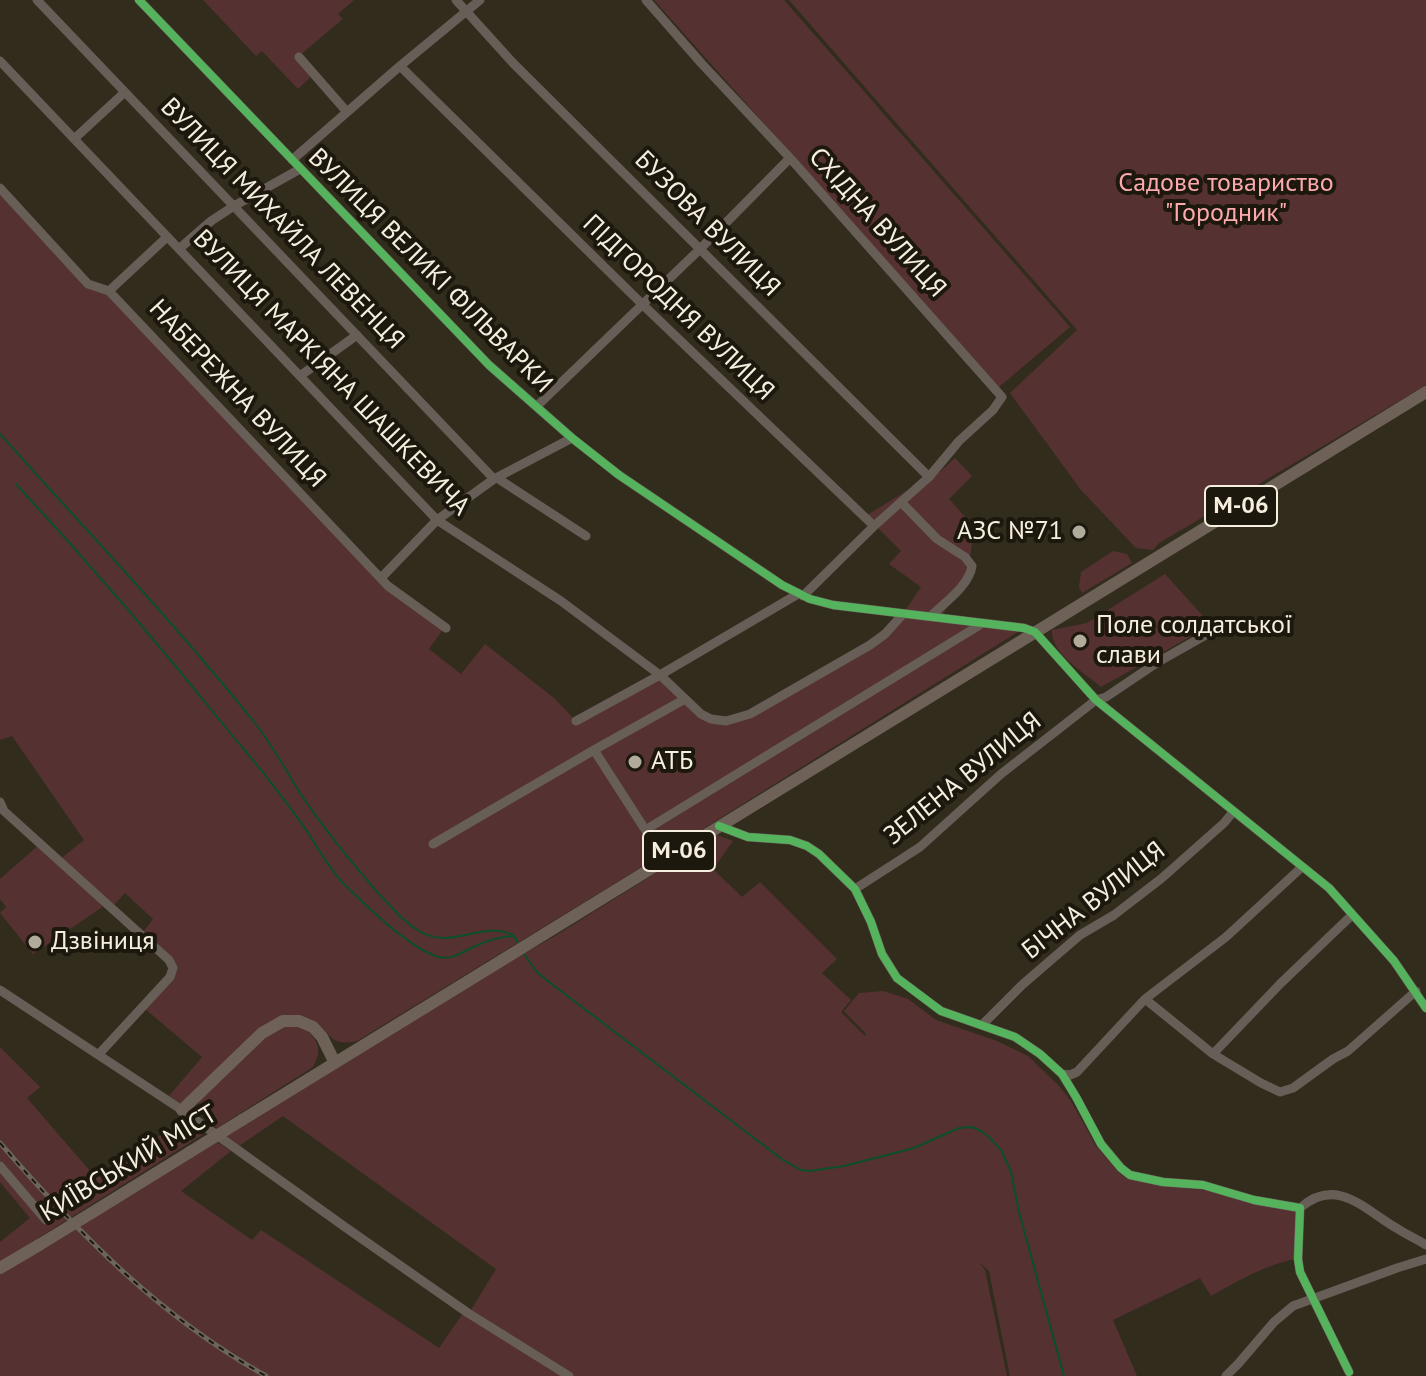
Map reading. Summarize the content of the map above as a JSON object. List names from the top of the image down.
{
  "streets": {
    "highway": ["М-06", "КИЇВСЬКИЙ МІСТ"],
    "street": [
      "СХІДНА ВУЛИЦЯ",
      "ВУЛИЦЯ МИХАЙЛА ЛЕВЕНЦЯ",
      "БУЗОВА ВУЛИЦЯ",
      "ВУЛИЦЯ ВЕЛИКІ ФІЛЬВАРКИ",
      "ПІДГОРОДНЯ ВУЛИЦЯ",
      "ВУЛИЦЯ МАРКІЯНА ШАШКЕВИЧА",
      "НАБЕРЕЖНА ВУЛИЦЯ",
      "ЗЕЛЕНА ВУЛИЦЯ",
      "БІЧНА ВУЛИЦЯ"
    ]
  },
  "crossings": [
    ["СХІДНА ВУЛИЦЯ", "БУЗОВА ВУЛИЦЯ"],
    ["ВУЛИЦЯ ВЕЛИКІ ФІЛЬВАРКИ", "ВУЛИЦЯ МАРКІЯНА ШАШКЕВИЧА"],
    ["ВУЛИЦЯ ВЕЛИКІ ФІЛЬВАРКИ", "М-06"],
    ["М-06", "КИЇВСЬКИЙ МІСТ"]
  ],
  "parks": ["Садове товариство \"Городник\""],
  "places": [
    "АЗС №71",
    "Поле солдатської слави",
    "АТБ",
    "Дзвіниця"
  ]
}
